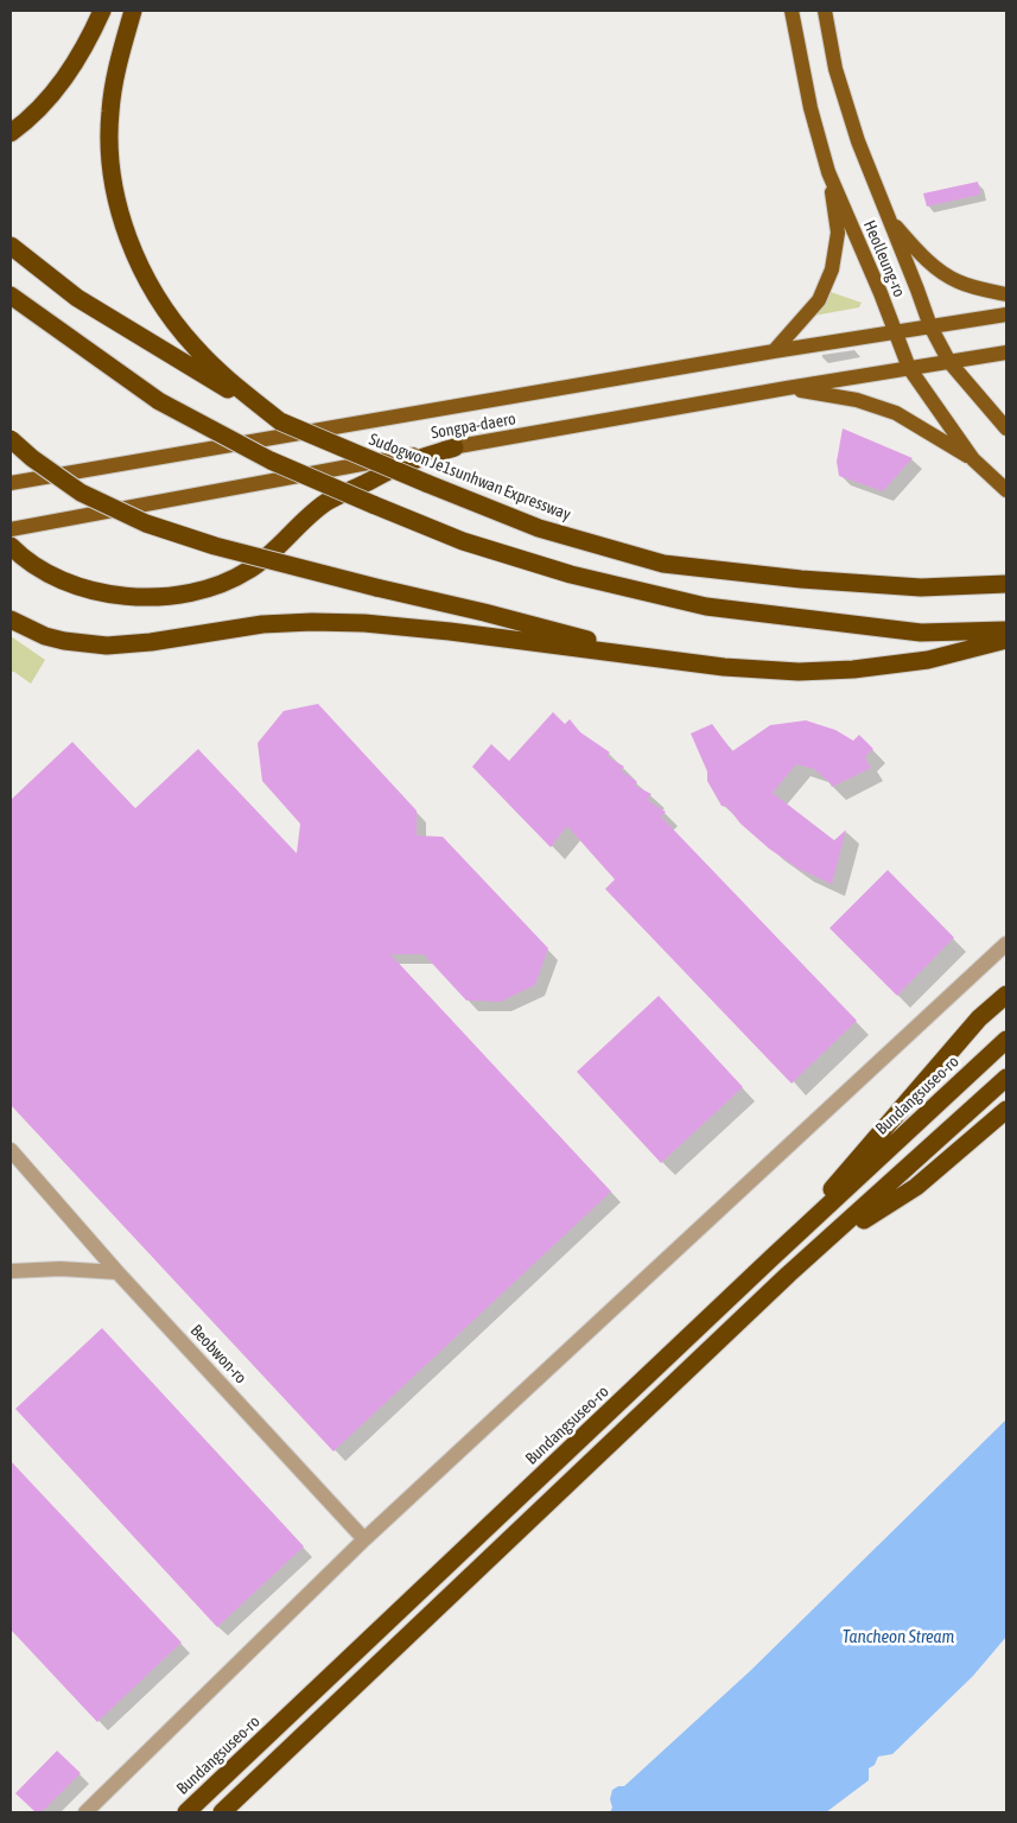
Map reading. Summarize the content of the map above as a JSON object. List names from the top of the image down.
{
  "streets": {
    "highway": ["Sudogwon Je1sunhwan Expressway", "Bundangsuseo-ro"],
    "main road": ["Heolleung-ro", "Songpa-daero"],
    "street": ["Beobwon-ro"]
  },
  "crossings": [
    ["Heolleung-ro", "Songpa-daero"]
  ],
  "water": ["Tancheon Stream"]
}
